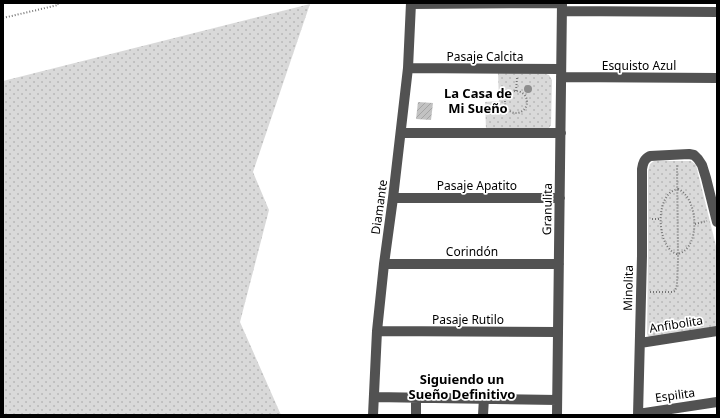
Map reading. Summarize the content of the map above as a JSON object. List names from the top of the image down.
{
  "streets": {
    "street": [
      "Pasaje Calcita",
      "Esquisto Azul",
      "Pasaje Apatito",
      "Diamante",
      "Granulita",
      "Corindón",
      "Minolita",
      "Pasaje Rutilo",
      "Anfibolita",
      "Espilita"
    ]
  },
  "crossings": [
    ["Pasaje Calcita", "Esquisto Azul"],
    ["Pasaje Calcita", "Diamante"],
    ["Pasaje Calcita", "Granulita"],
    ["Esquisto Azul", "Granulita"],
    ["Pasaje Apatito", "Diamante"],
    ["Pasaje Apatito", "Granulita"],
    ["Diamante", "Corindón"],
    ["Diamante", "Pasaje Rutilo"],
    ["Granulita", "Corindón"],
    ["Granulita", "Pasaje Rutilo"],
    ["Minolita", "Anfibolita"],
    ["Minolita", "Espilita"]
  ],
  "districts": ["La Casa de Mi Sueño", "Siguiendo un Sueño Definitivo"]
}
